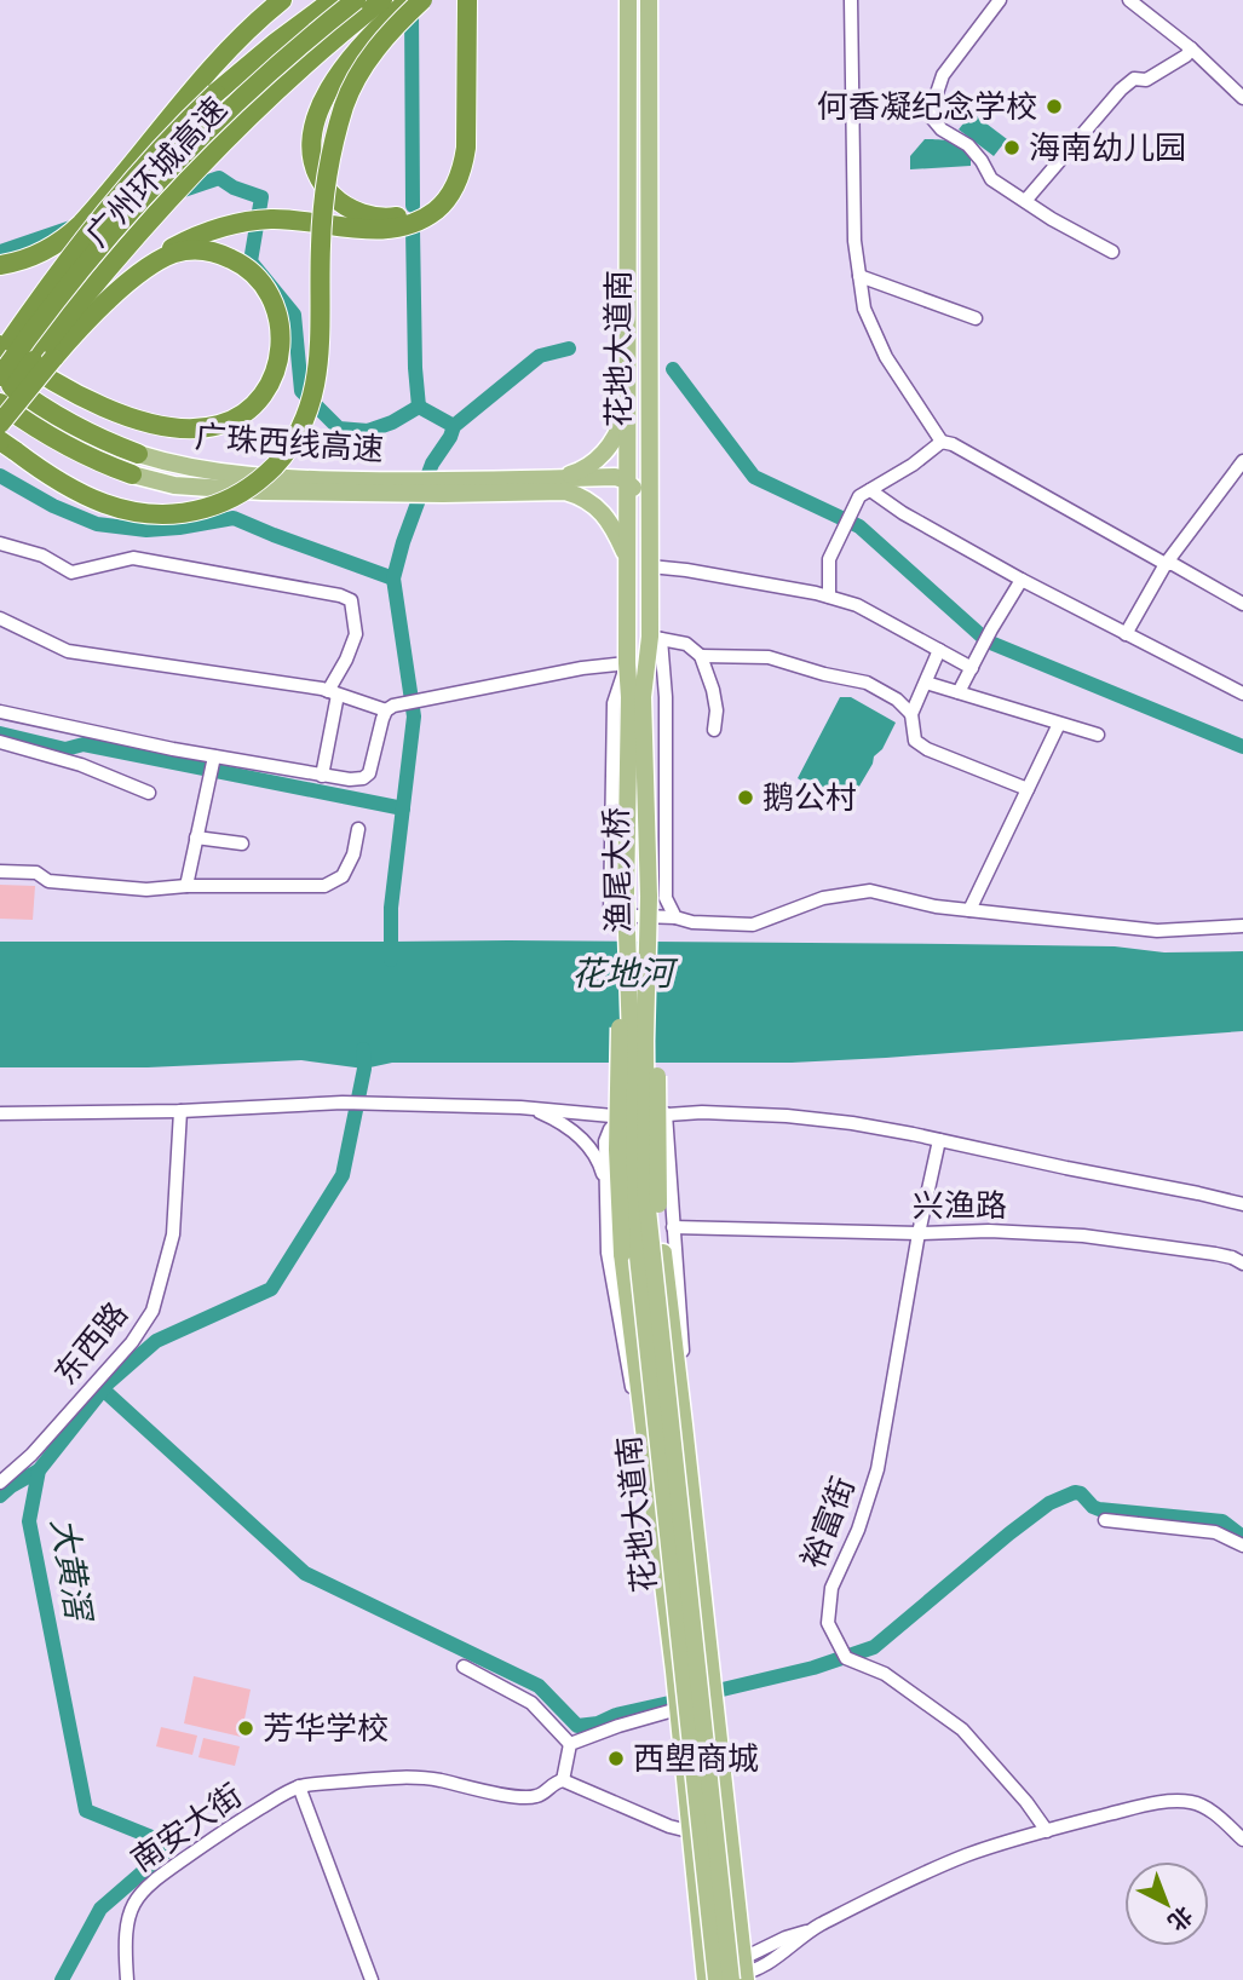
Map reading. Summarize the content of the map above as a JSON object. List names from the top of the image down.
{
  "streets": {
    "highway": ["广州环城高速", "广珠西线高速"],
    "main road": ["花地大道南", "渔尾大桥"],
    "street": [
      "兴渔路",
      "东西路",
      "裕富街",
      "南安大街"
    ]
  },
  "crossings": [
    ["广州环城高速", "广珠西线高速"],
    ["花地大道南", "渔尾大桥"],
    ["花地大道南", "兴渔路"],
    ["兴渔路", "裕富街"]
  ],
  "water": ["花地河", "大黄滘"],
  "places": [
    "何香凝纪念学校",
    "海南幼儿园",
    "鹅公村",
    "芳华学校",
    "西塱商城"
  ],
  "north": "bottom right"
}
